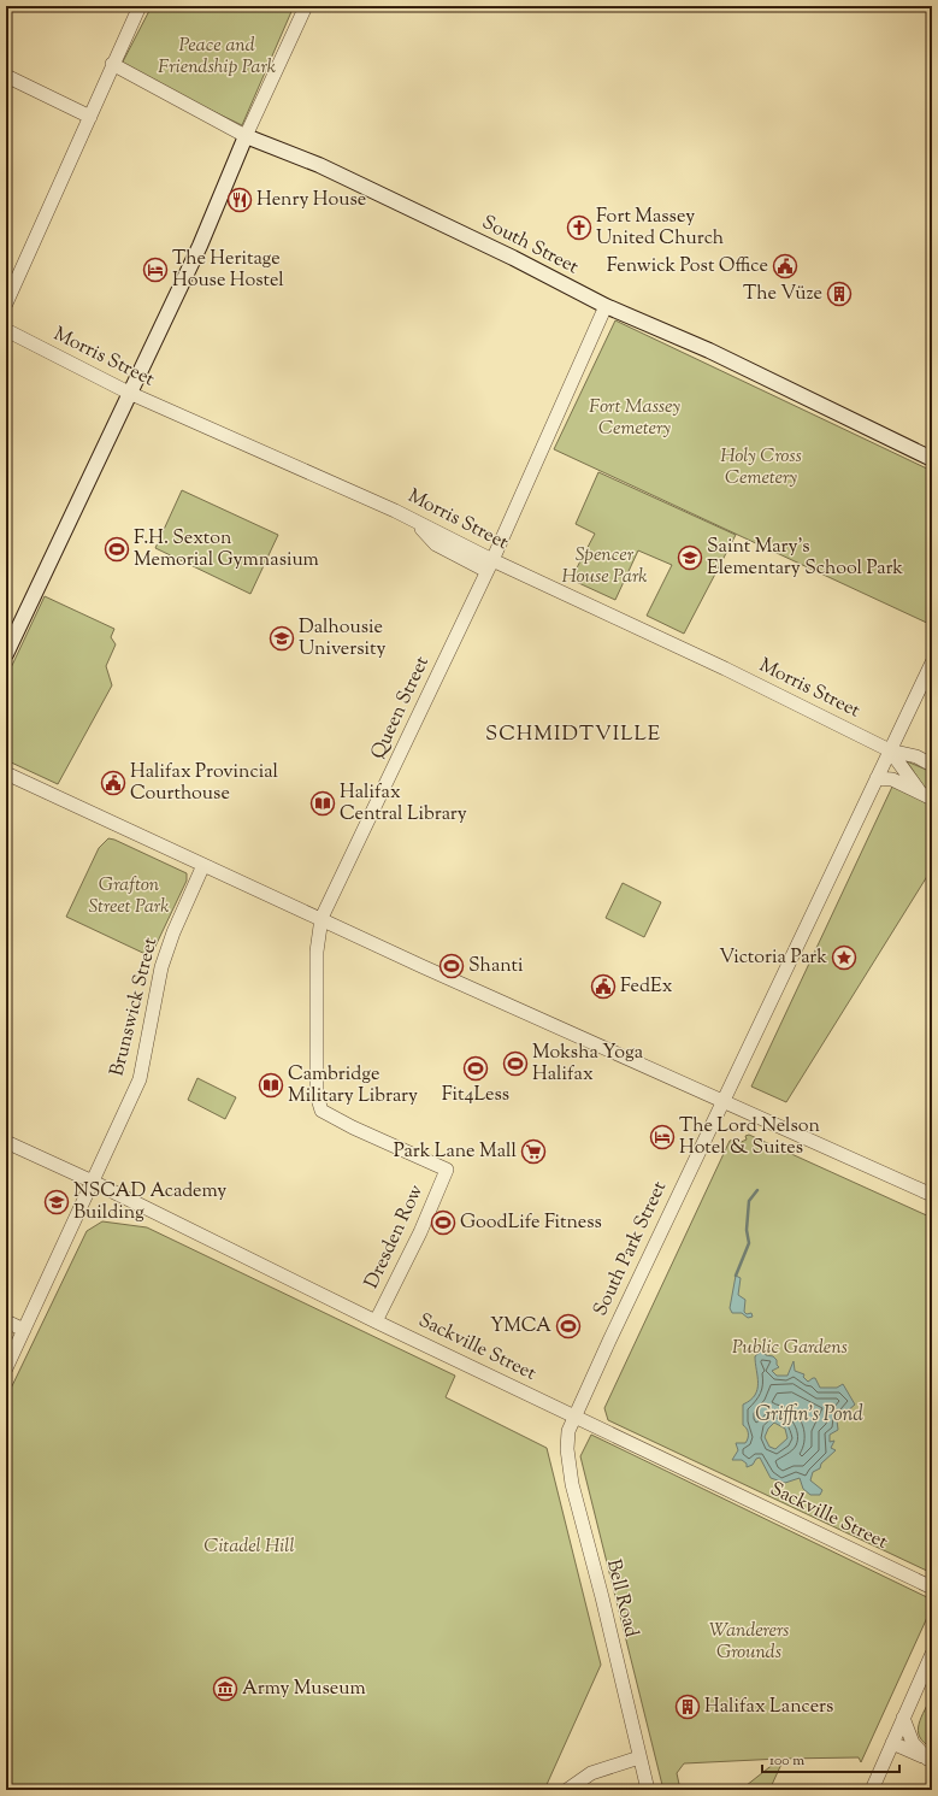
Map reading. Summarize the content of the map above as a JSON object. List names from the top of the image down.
{
  "streets": {
    "main road": ["South Street"],
    "street": [
      "Morris Street",
      "Queen Street",
      "Brunswick Street",
      "Dresden Row",
      "South Park Street",
      "Sackville Street",
      "Bell Road"
    ]
  },
  "crossings": [
    ["South Street", "Queen Street"],
    ["Morris Street", "Queen Street"],
    ["Morris Street", "South Park Street"],
    ["Queen Street", "Dresden Row"],
    ["Brunswick Street", "Sackville Street"],
    ["Dresden Row", "Sackville Street"],
    ["South Park Street", "Sackville Street"],
    ["South Park Street", "Bell Road"],
    ["Sackville Street", "Bell Road"]
  ],
  "districts": ["SCHMIDTVILLE"],
  "water": ["Griffin's Pond"],
  "parks": [
    "Peace and Friendship Park",
    "Fort Massey Cemetery",
    "Holy Cross Cemetery",
    "Spencer House Park",
    "Grafton Street Park",
    "Public Gardens",
    "Citadel Hill",
    "Wanderers Grounds"
  ],
  "places": {
    "restaurant": ["Henry House"],
    "church": ["Fort Massey United Church"],
    "public building": ["Fenwick Post Office", "Halifax Provincial Courthouse", "FedEx"],
    "hotel": ["The Heritage House Hostel", "The Lord Nelson Hotel & Suites"],
    "building": ["The Vüze", "Halifax Lancers"],
    "sports": [
      "F.H. Sexton Memorial Gymnasium",
      "Shanti",
      "Moksha Yoga Halifax",
      "Fit4Less",
      "GoodLife Fitness",
      "YMCA"
    ],
    "school or university": ["Saint Mary's Elementary School Park", "Dalhousie University", "NSCAD Academy Building"],
    "library": ["Halifax Central Library", "Cambridge Military Library"],
    "place": ["Victoria Park"],
    "supermarket": ["Park Lane Mall"],
    "museum": ["Army Museum"]
  },
  "scale_bar": "100 m"
}
